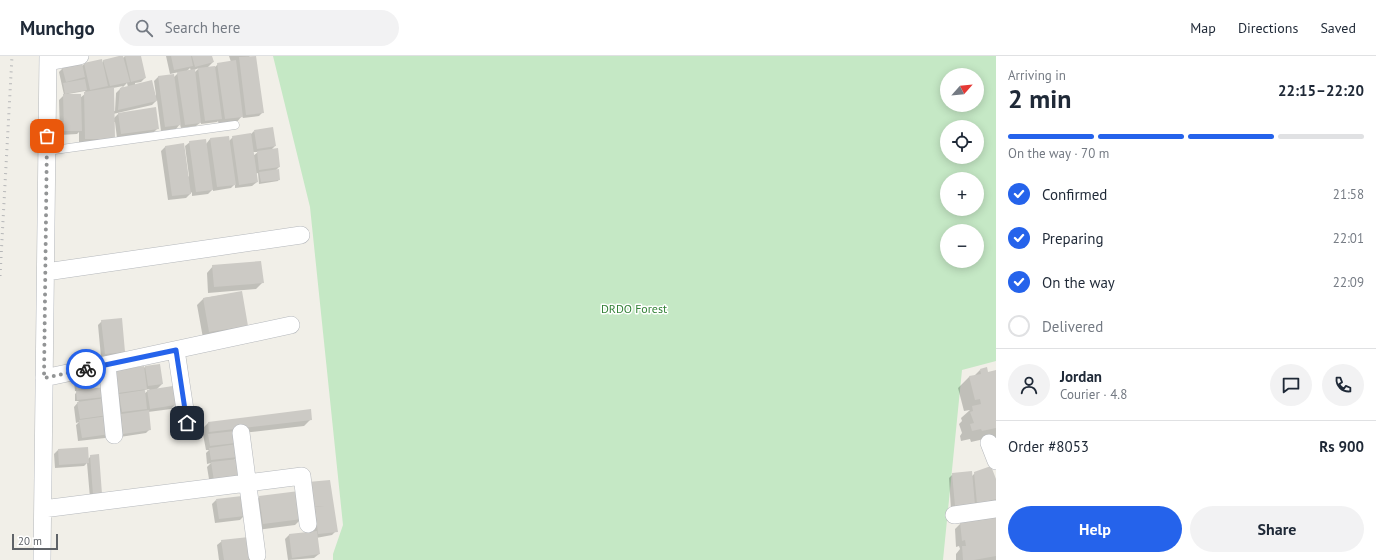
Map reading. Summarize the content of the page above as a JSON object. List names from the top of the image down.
{
  "parks": ["DRDO Forest"],
  "scale_bar": "20 m",
  "north": "top right",
  "page": {
    "header": "Munchgo",
    "search": "Search here",
    "nav": ["Map", "Directions", "Saved"],
    "heading": ["2 min", "Arriving in", "22:15–22:20"],
    "panel": [
      "Jordan",
      "Courier · 4.8",
      "Order #8053",
      "Rs 900"
    ],
    "map_buttons": ["+", "−"],
    "bar": "On the way · 70 m",
    "list": [
      ["Confirmed", "21:58"],
      ["Preparing", "22:01"],
      ["On the way", "22:09"],
      "Delivered"
    ],
    "buttons": ["Help", "Share"],
    "scale": "20 m"
  }
}
